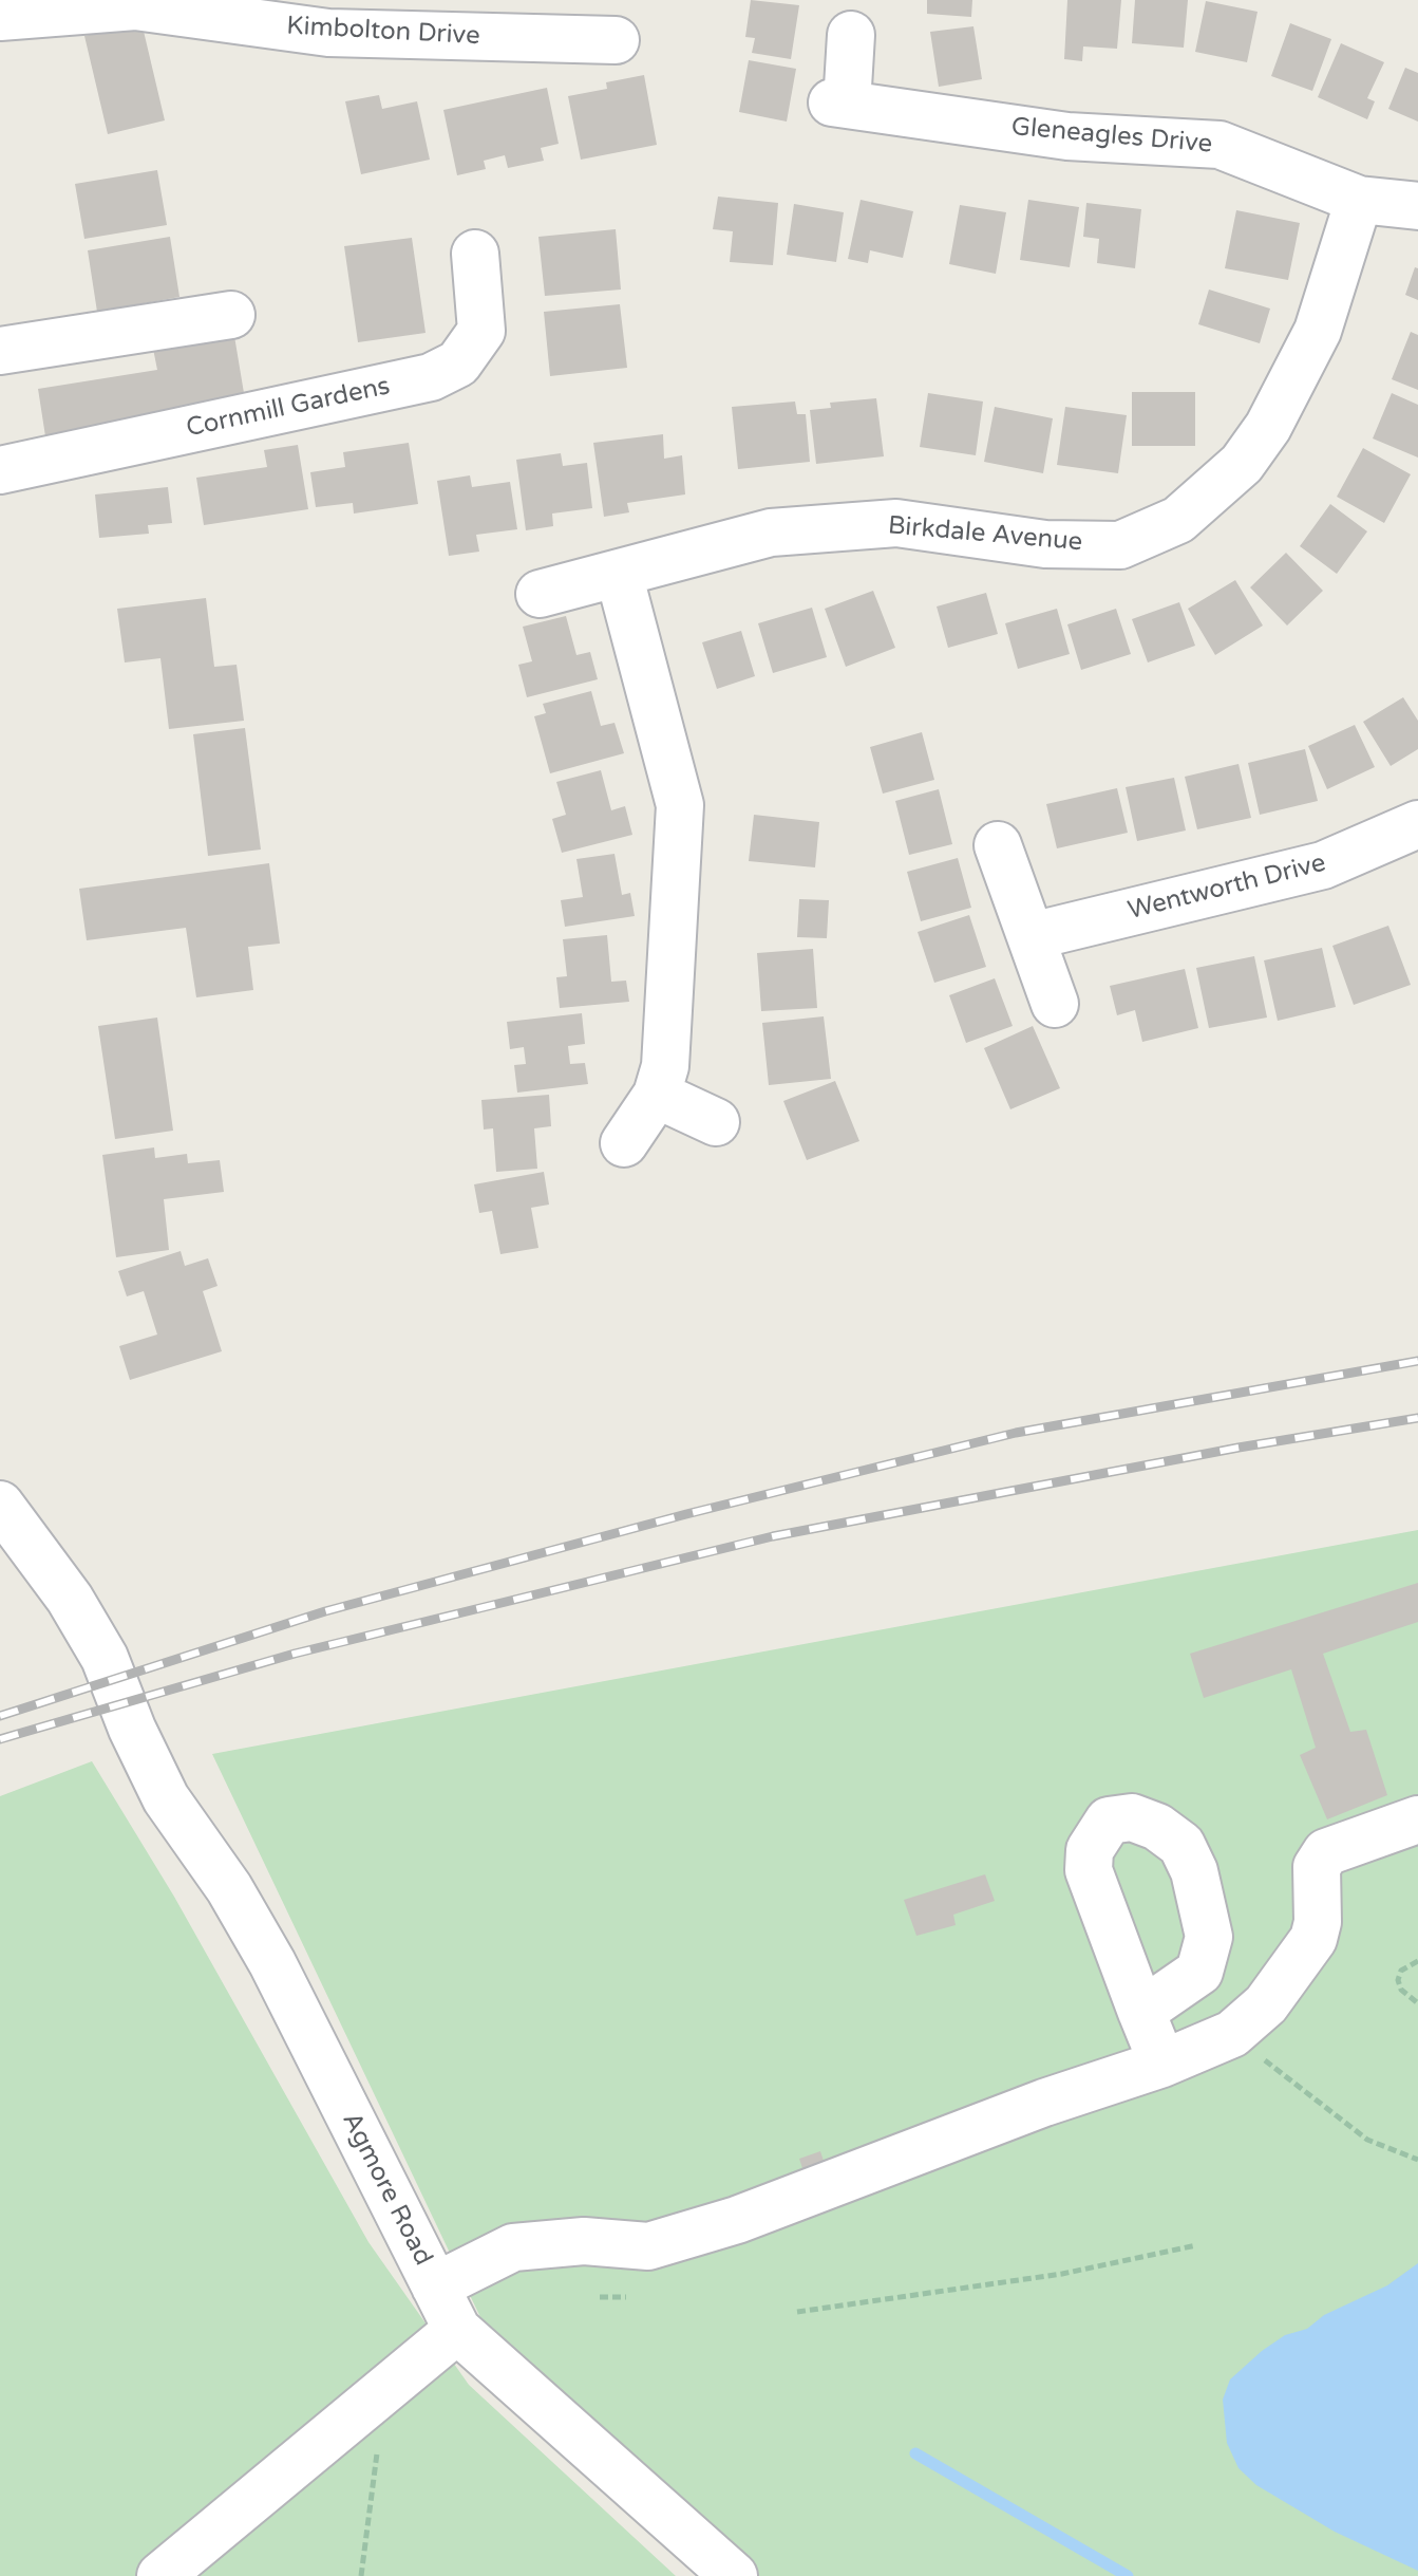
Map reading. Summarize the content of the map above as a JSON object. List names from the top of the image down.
{
  "streets": {
    "street": [
      "Kimbolton Drive",
      "Gleneagles Drive",
      "Cornmill Gardens",
      "Birkdale Avenue",
      "Wentworth Drive",
      "Agmore Road"
    ]
  },
  "crossings": [
    ["Gleneagles Drive", "Birkdale Avenue"]
  ]
}
